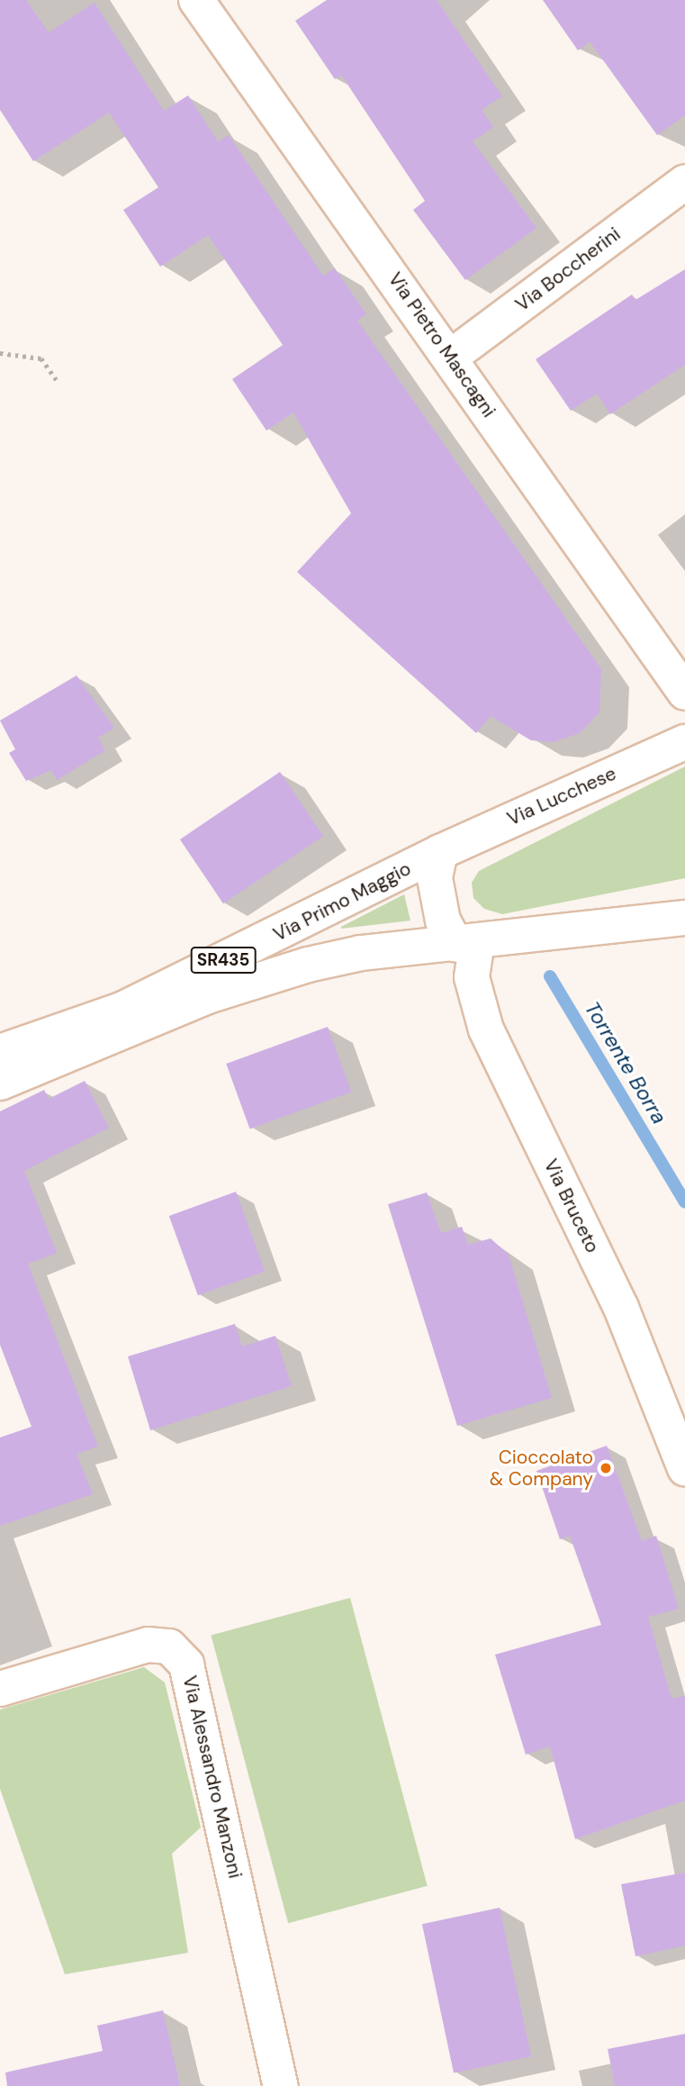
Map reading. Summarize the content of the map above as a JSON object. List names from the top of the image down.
{
  "streets": {
    "street": [
      "Via Boccherini",
      "Via Pietro Mascagni",
      "Via Lucchese",
      "Via Primo Maggio",
      "SR435",
      "Via Bruceto",
      "Via Alessandro Manzoni"
    ]
  },
  "crossings": [
    ["Via Boccherini", "Via Pietro Mascagni"],
    ["Via Lucchese", "Via Primo Maggio"],
    ["Via Primo Maggio", "Via Bruceto"]
  ],
  "water": ["Torrente Borra"],
  "places": ["Cioccolato & Company"]
}
